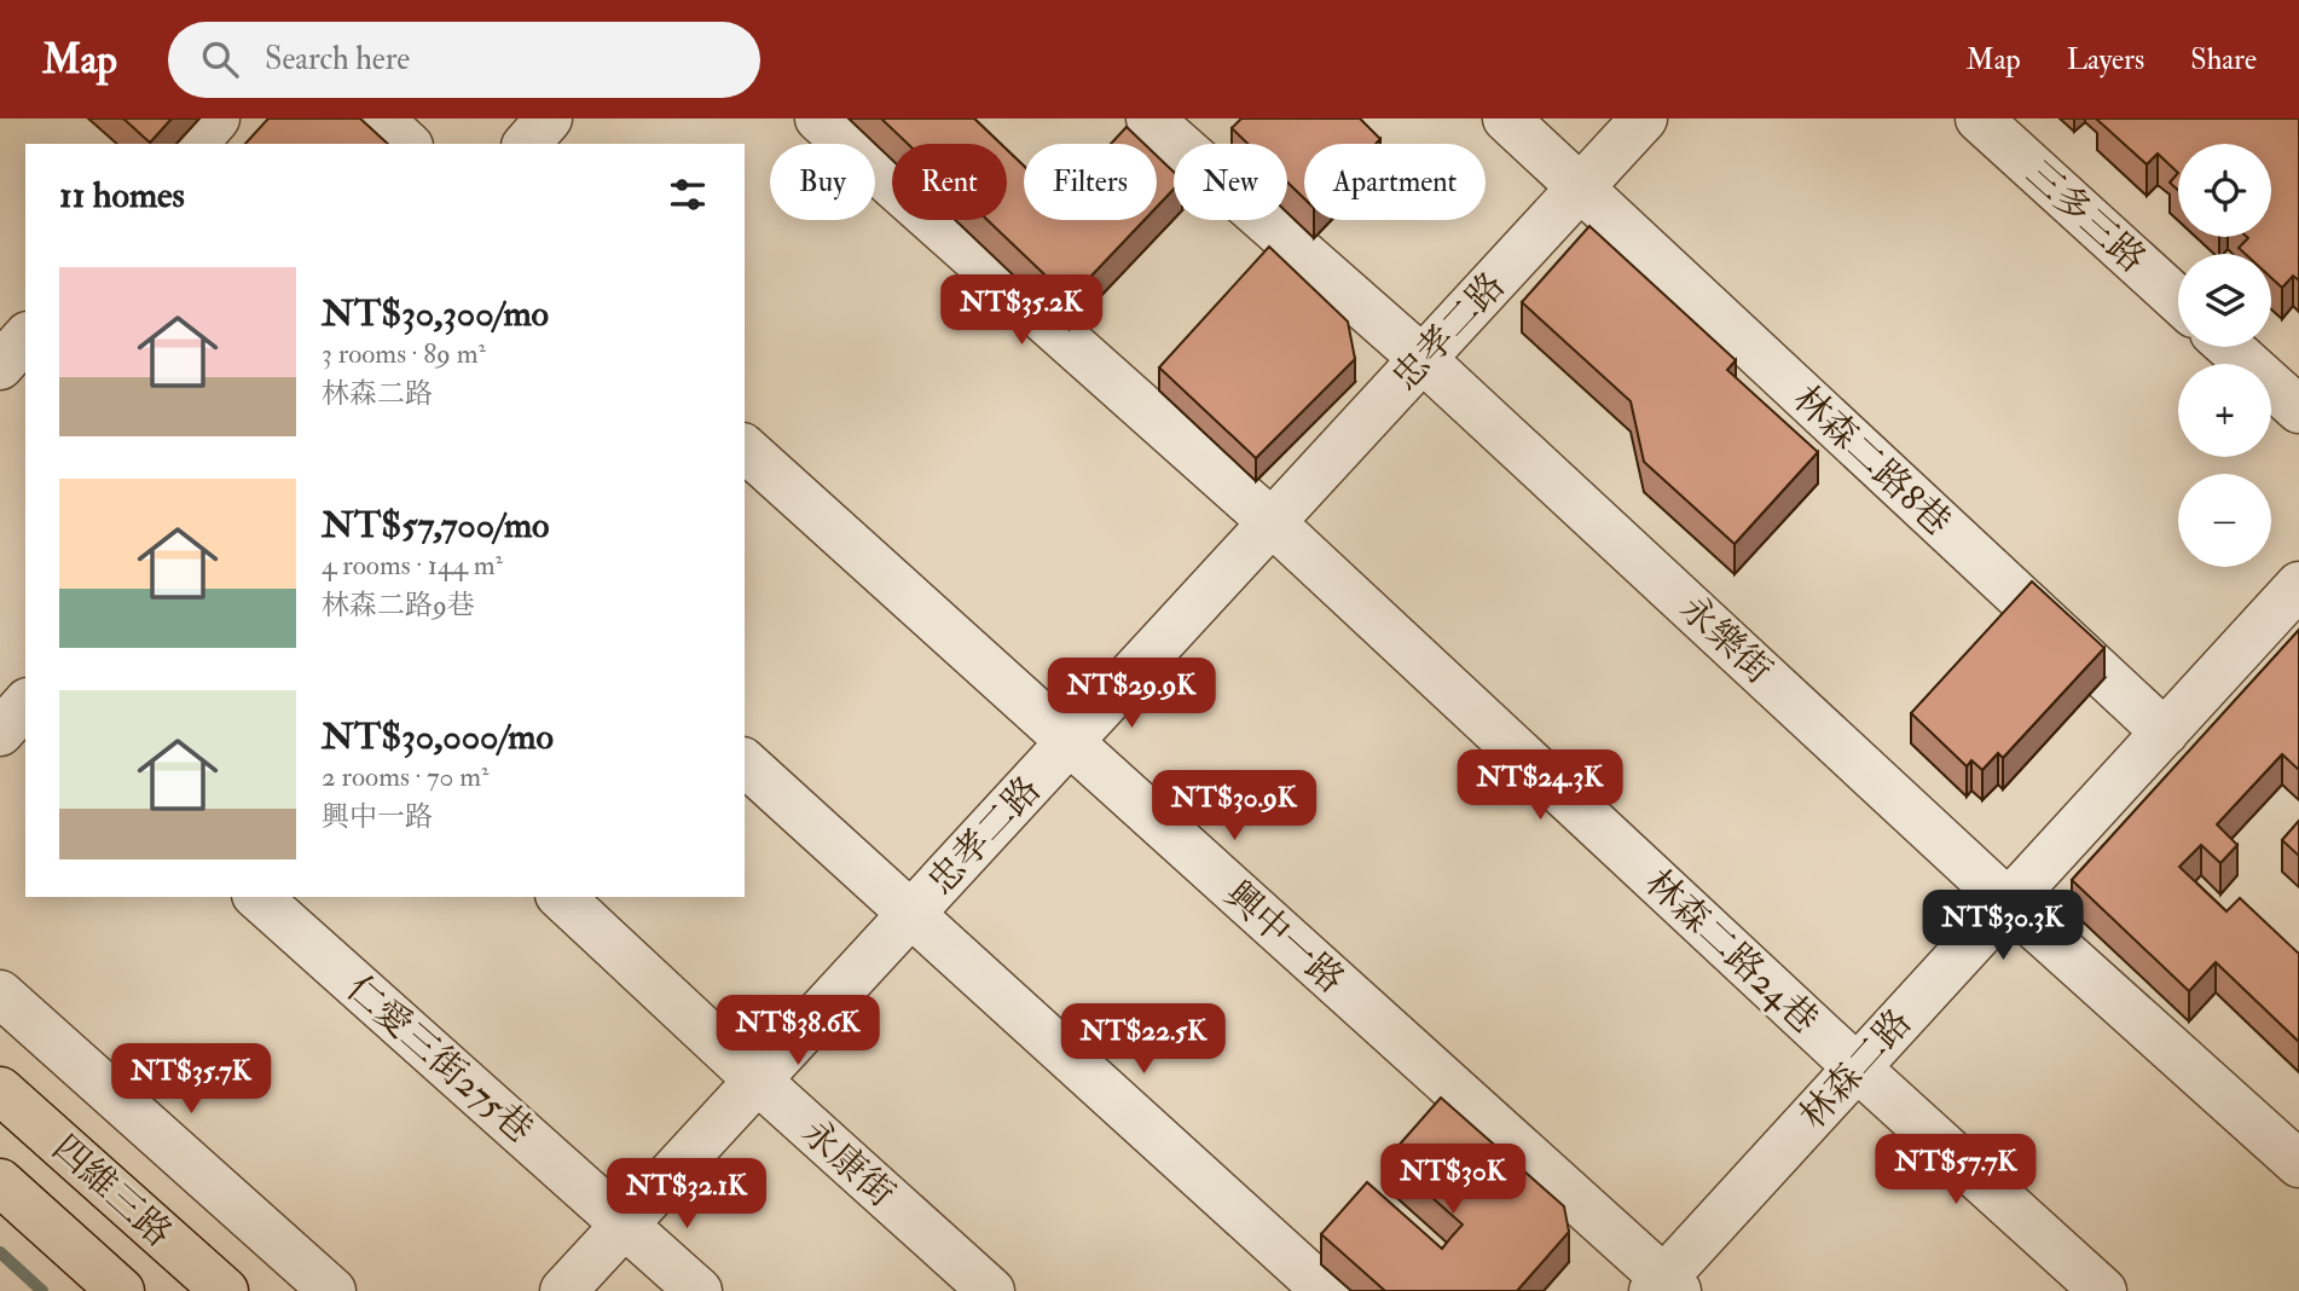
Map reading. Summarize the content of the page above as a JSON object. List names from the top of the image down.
{
  "streets": {
    "main road": ["四維三路"],
    "street": [
      "三多三路",
      "忠孝二路",
      "林森二路8巷",
      "永樂街",
      "興中一路",
      "林森二路24巷",
      "仁愛三街275巷",
      "林森二路",
      "永康街"
    ]
  },
  "crossings": [
    ["忠孝二路", "林森二路8巷"],
    ["忠孝二路", "永樂街"],
    ["忠孝二路", "興中一路"],
    ["忠孝二路", "林森二路24巷"],
    ["忠孝二路", "仁愛三街275巷"],
    ["忠孝二路", "永康街"],
    ["林森二路8巷", "林森二路"],
    ["永樂街", "林森二路"],
    ["興中一路", "林森二路"],
    ["林森二路24巷", "林森二路"]
  ],
  "page": {
    "header": "Map",
    "search": "Search here",
    "nav": ["Map", "Layers", "Share"],
    "map_buttons": ["+", "−"],
    "chip": [
      "Buy",
      "Rent",
      "Filters",
      "New",
      "Apartment"
    ],
    "heading": "11 homes",
    "list": [
      {
        "name": "NT$30,300/mo",
        "note": "3 rooms · 89 m² · 林森二路"
      },
      {
        "name": "NT$57,700/mo",
        "note": "4 rooms · 144 m² · 林森二路9巷"
      },
      {
        "name": "NT$30,000/mo",
        "note": "2 rooms · 70 m² · 興中一路"
      }
    ],
    "price": [
      "NT$35.2K",
      "NT$29.9K",
      "NT$24.3K",
      "NT$30.9K",
      "NT$30.3K",
      "NT$38.6K",
      "NT$22.5K",
      "NT$35.7K",
      "NT$57.7K",
      "NT$30K",
      "NT$32.1K"
    ]
  }
}
